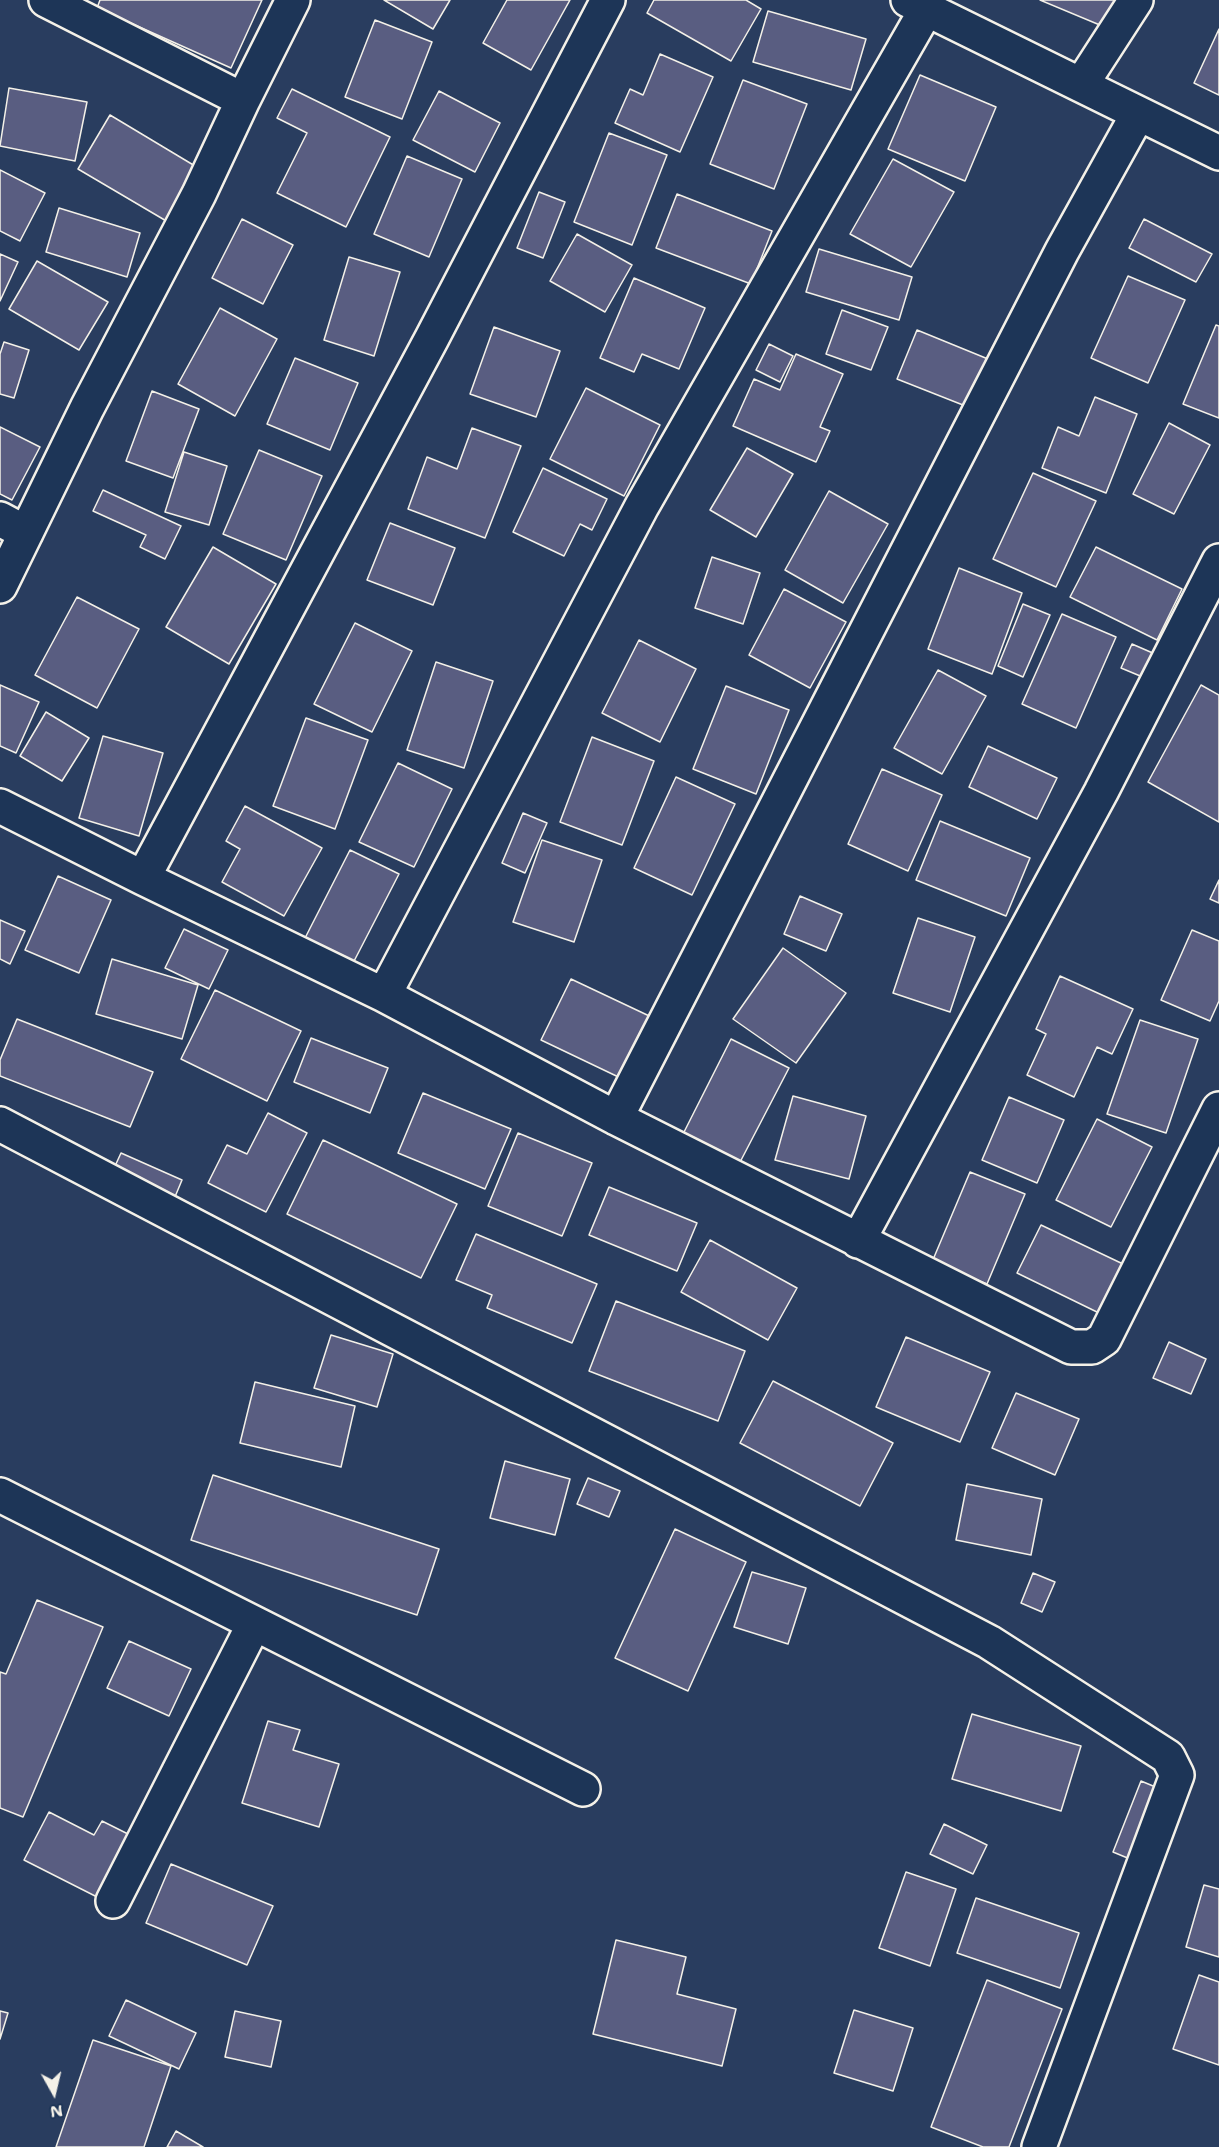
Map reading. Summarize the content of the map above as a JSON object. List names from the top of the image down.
{
  "north": "bottom"
}
